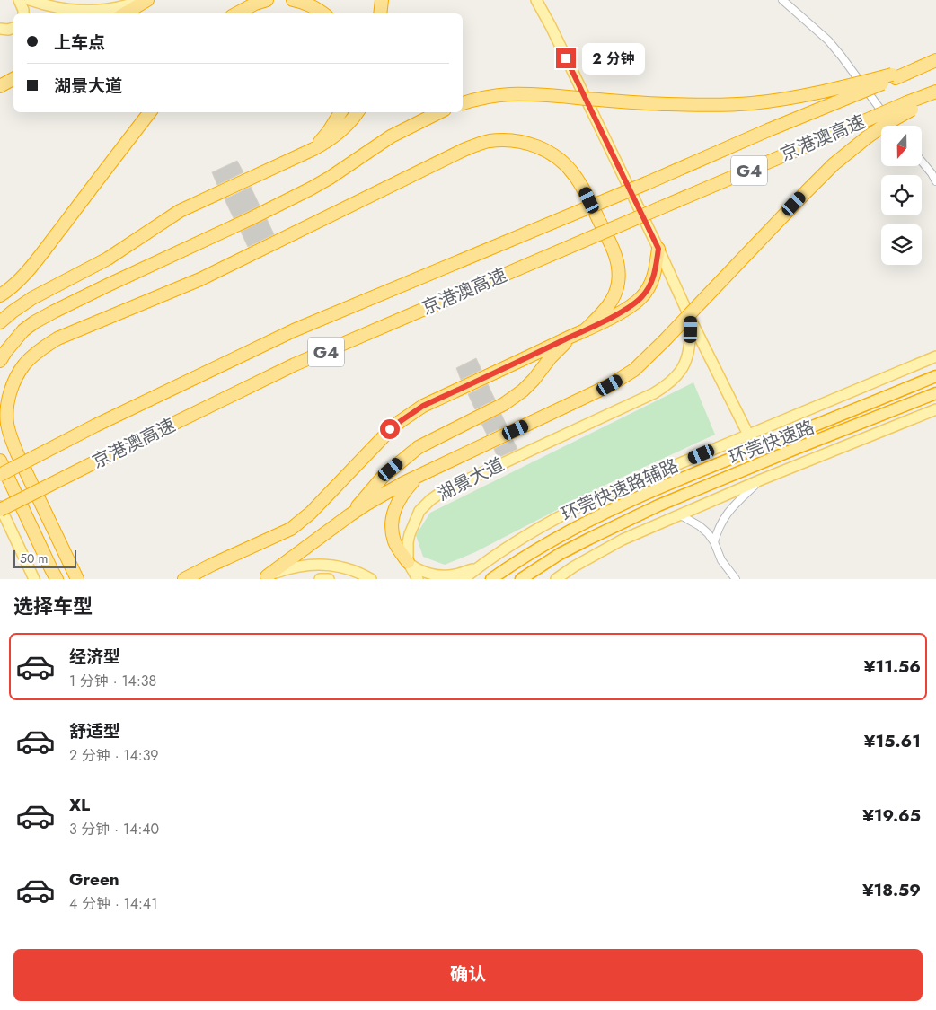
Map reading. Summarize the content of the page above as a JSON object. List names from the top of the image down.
{
  "streets": {
    "highway": ["京港澳高速", "G4", "环莞快速路"],
    "main road": ["湖景大道", "环莞快速路辅路"]
  },
  "scale_bar": "50 m",
  "north": "bottom",
  "page": {
    "banner": ["上车点", "湖景大道"],
    "bubble": "2 分钟",
    "scale": "50 m",
    "heading": "选择车型",
    "list": [
      {
        "name": "经济型",
        "note": "1 分钟 · 14:38",
        "value": "¥11.56"
      },
      {
        "name": "舒适型",
        "note": "2 分钟 · 14:39",
        "value": "¥15.61"
      },
      {
        "name": "XL",
        "note": "3 分钟 · 14:40",
        "value": "¥19.65"
      },
      {
        "name": "Green",
        "note": "4 分钟 · 14:41",
        "value": "¥18.59"
      }
    ],
    "buttons": "确认"
  }
}
